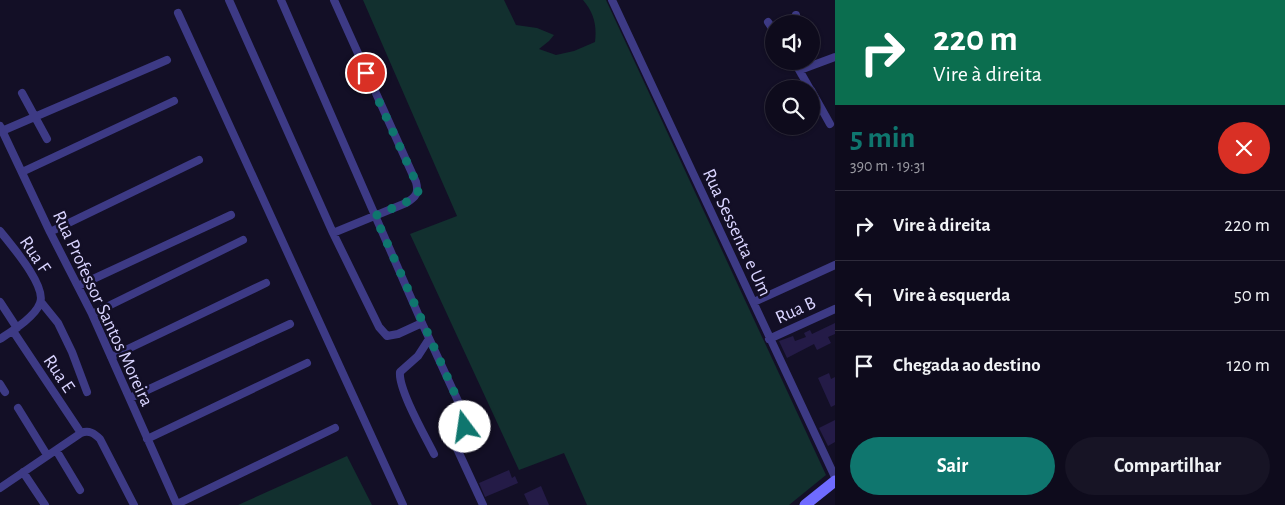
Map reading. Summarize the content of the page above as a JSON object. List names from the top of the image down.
{
  "streets": {
    "street": [
      "Rua Sessenta e Um",
      "Rua F",
      "Rua Professor Santos Moreira",
      "Rua B",
      "Rua E"
    ]
  },
  "crossings": [
    ["Rua Sessenta e Um", "Rua B"],
    ["Rua F", "Rua E"]
  ],
  "page": {
    "turn": ["220 m", "Vire à direita"],
    "heading": ["5 min", "390 m · 19:31"],
    "list": [
      {
        "name": "Vire à direita",
        "value": "220 m"
      },
      {
        "name": "Vire à esquerda",
        "value": "50 m"
      },
      {
        "name": "Chegada ao destino",
        "value": "120 m"
      }
    ],
    "buttons": ["Sair", "Compartilhar"]
  }
}
